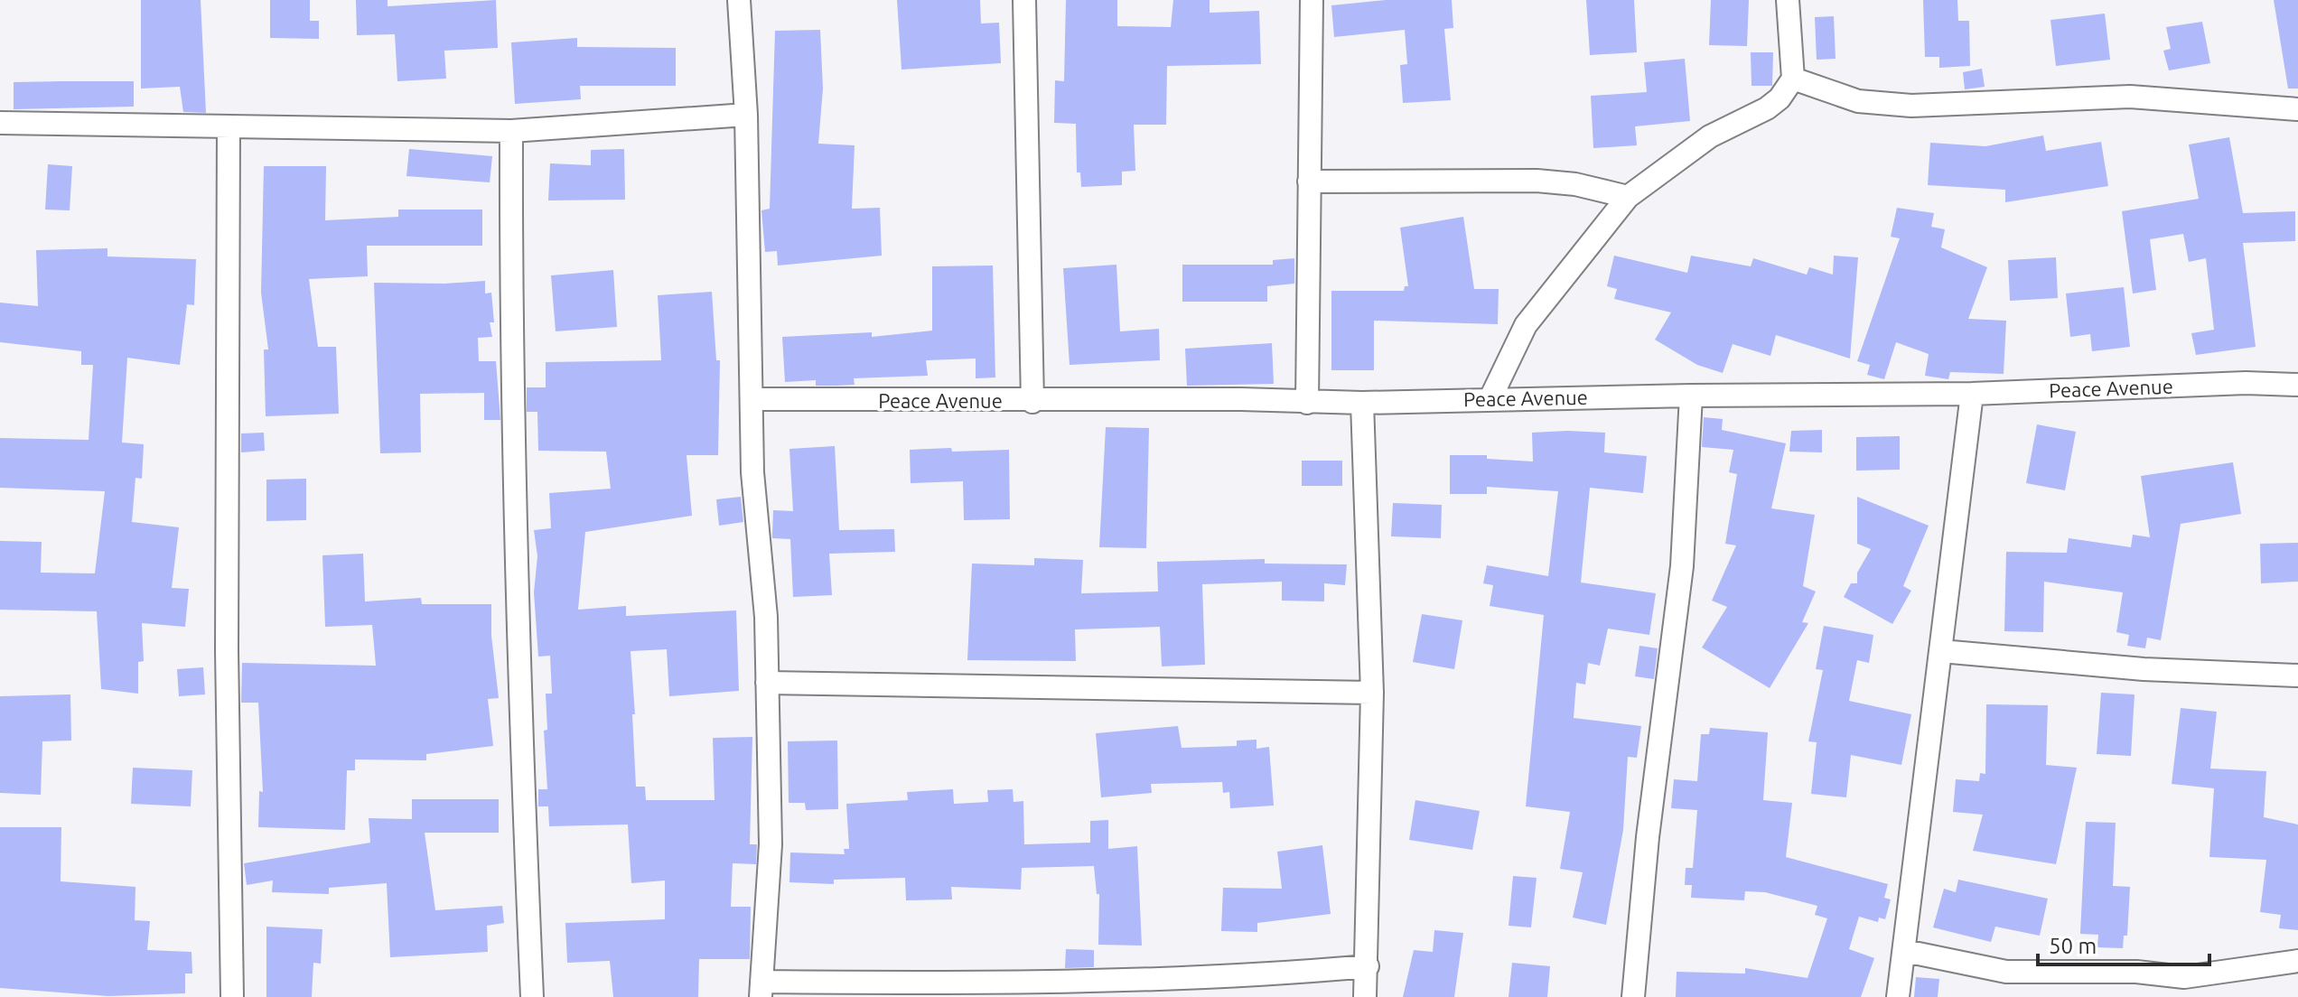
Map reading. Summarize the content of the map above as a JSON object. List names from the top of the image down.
{
  "streets": {
    "street": ["Peace Avenue"]
  },
  "scale_bar": "50 m"
}
